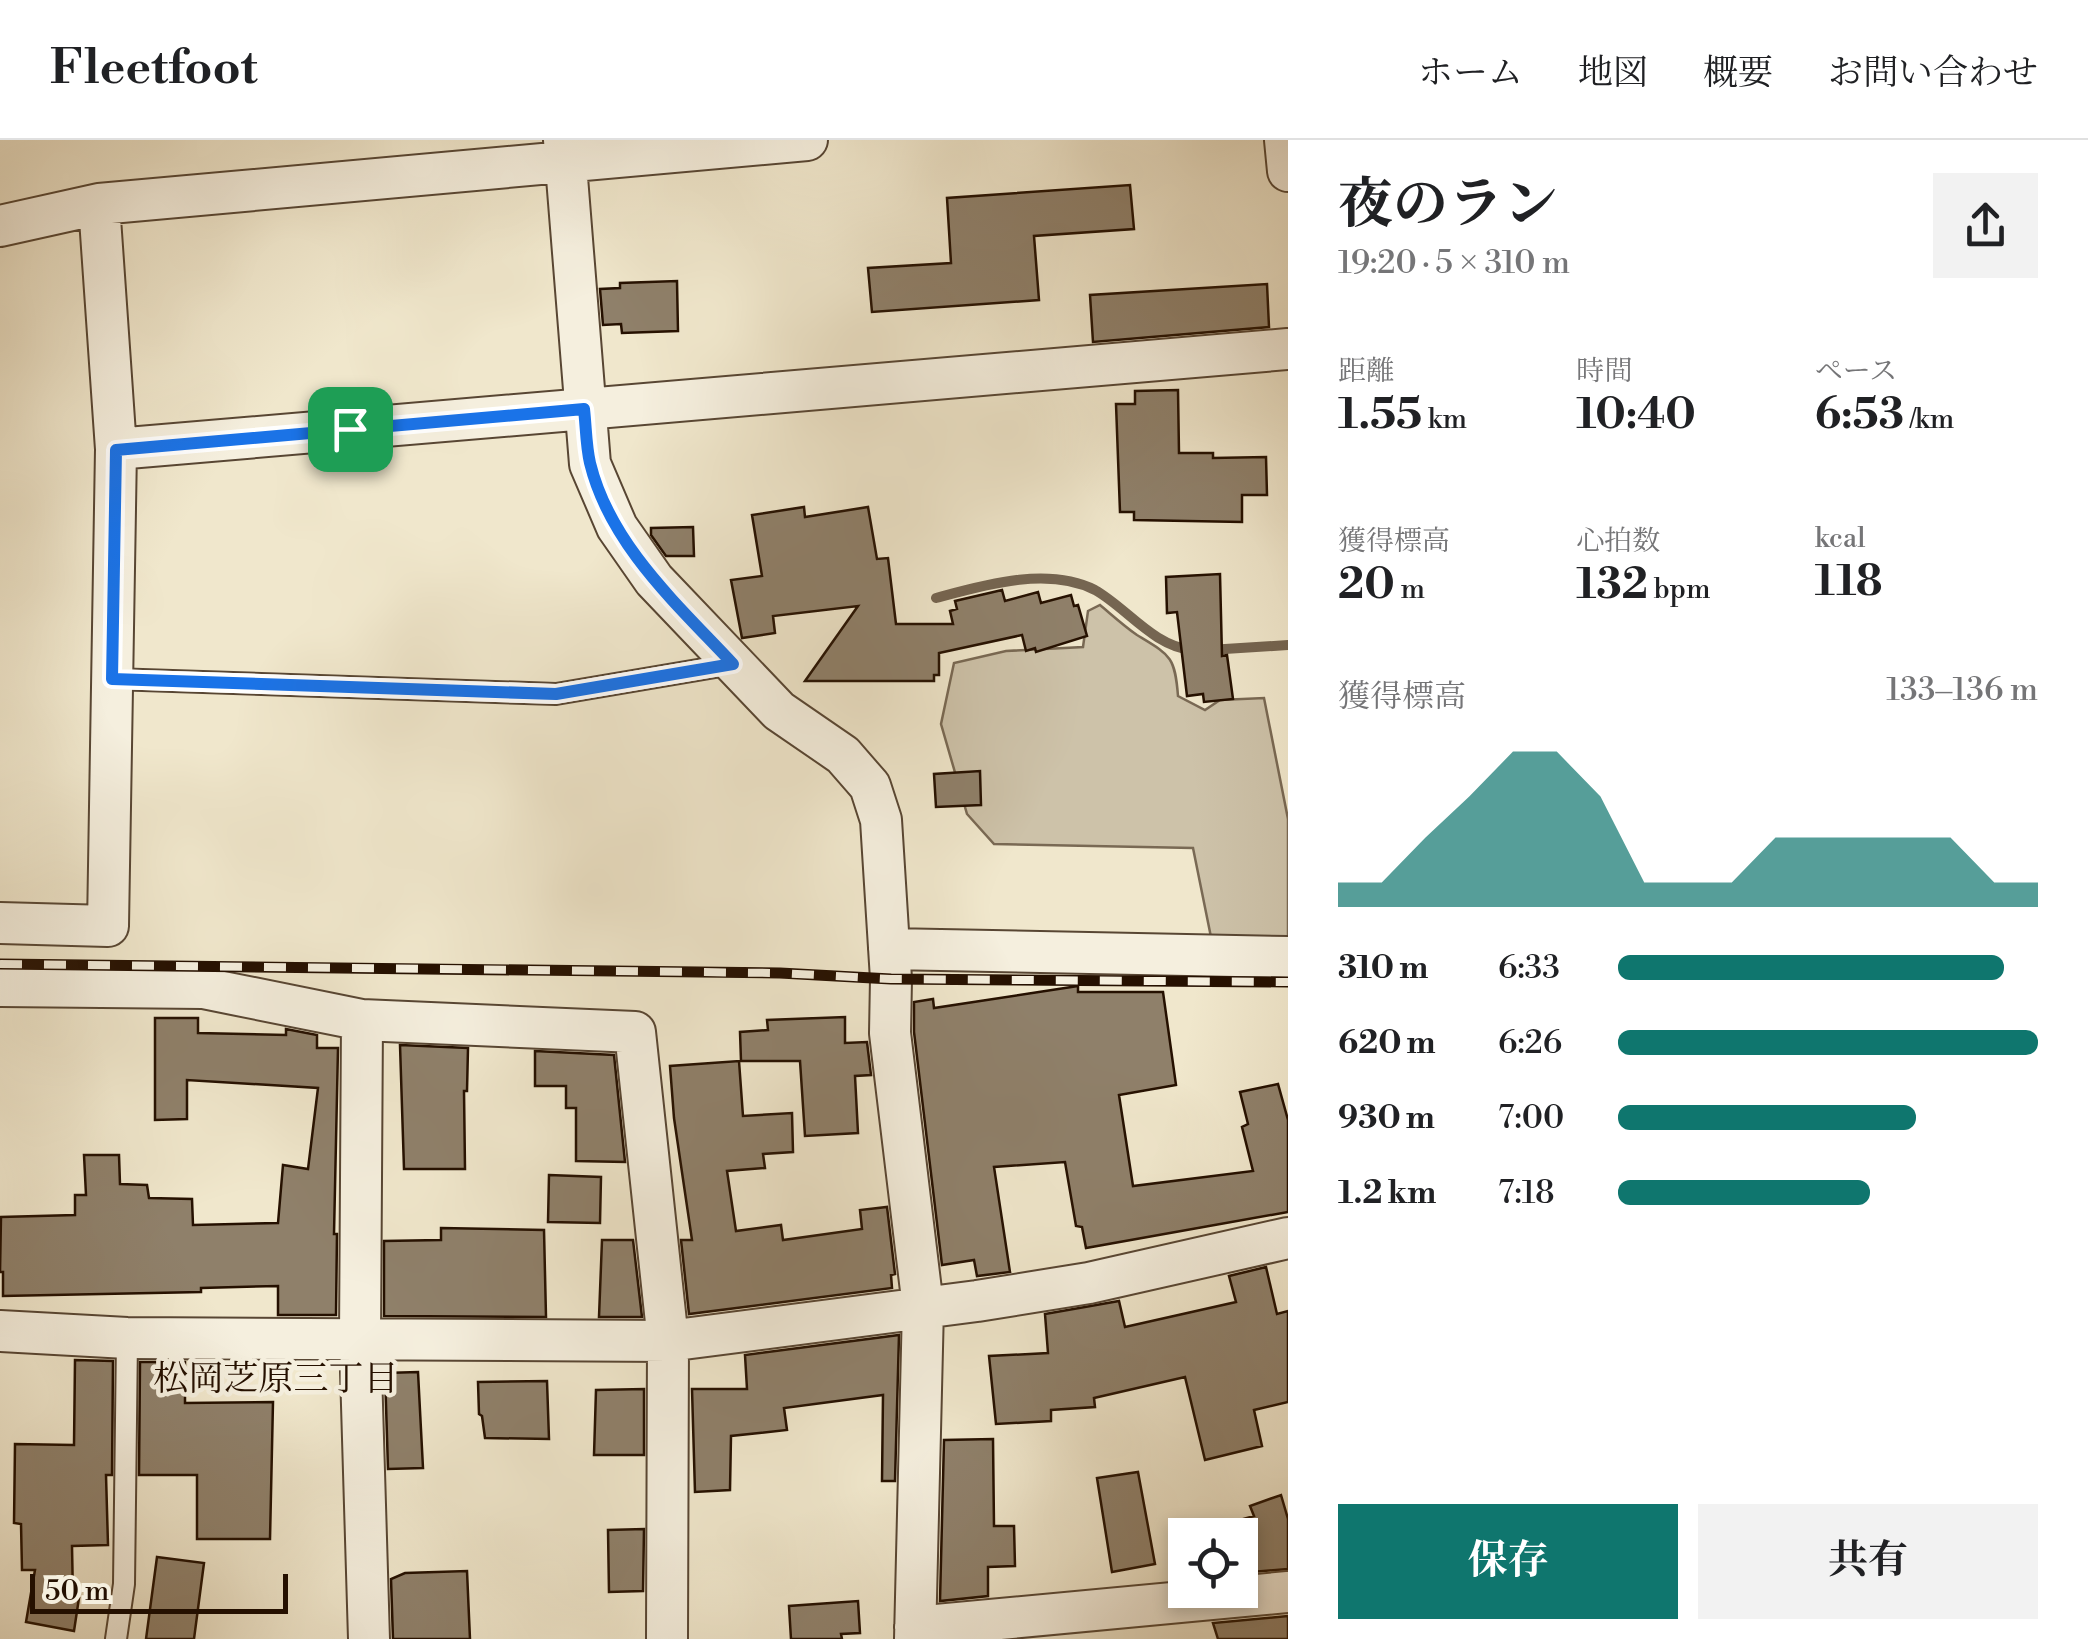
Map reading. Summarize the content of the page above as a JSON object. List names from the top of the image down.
{
  "districts": ["松岡芝原三丁目"],
  "scale_bar": "50 m",
  "page": {
    "header": "Fleetfoot",
    "nav": [
      "ホーム",
      "地図",
      "概要",
      "お問い合わせ"
    ],
    "heading": ["夜のラン", "19:20 · 5 × 310 m"],
    "stats": [
      ["距離", "1.55 km"],
      ["時間", "10:40"],
      ["ペース", "6:53 /km"],
      ["獲得標高", "20 m"],
      ["心拍数", "132 bpm"],
      ["kcal", "118"]
    ],
    "chart": ["獲得標高", "133–136 m"],
    "list": [
      {
        "name": "310 m",
        "note": "6:33"
      },
      {
        "name": "620 m",
        "note": "6:26"
      },
      {
        "name": "930 m",
        "note": "7:00"
      },
      {
        "name": "1.2 km",
        "note": "7:18"
      }
    ],
    "buttons": ["保存", "共有"],
    "scale": "50 m"
  }
}
